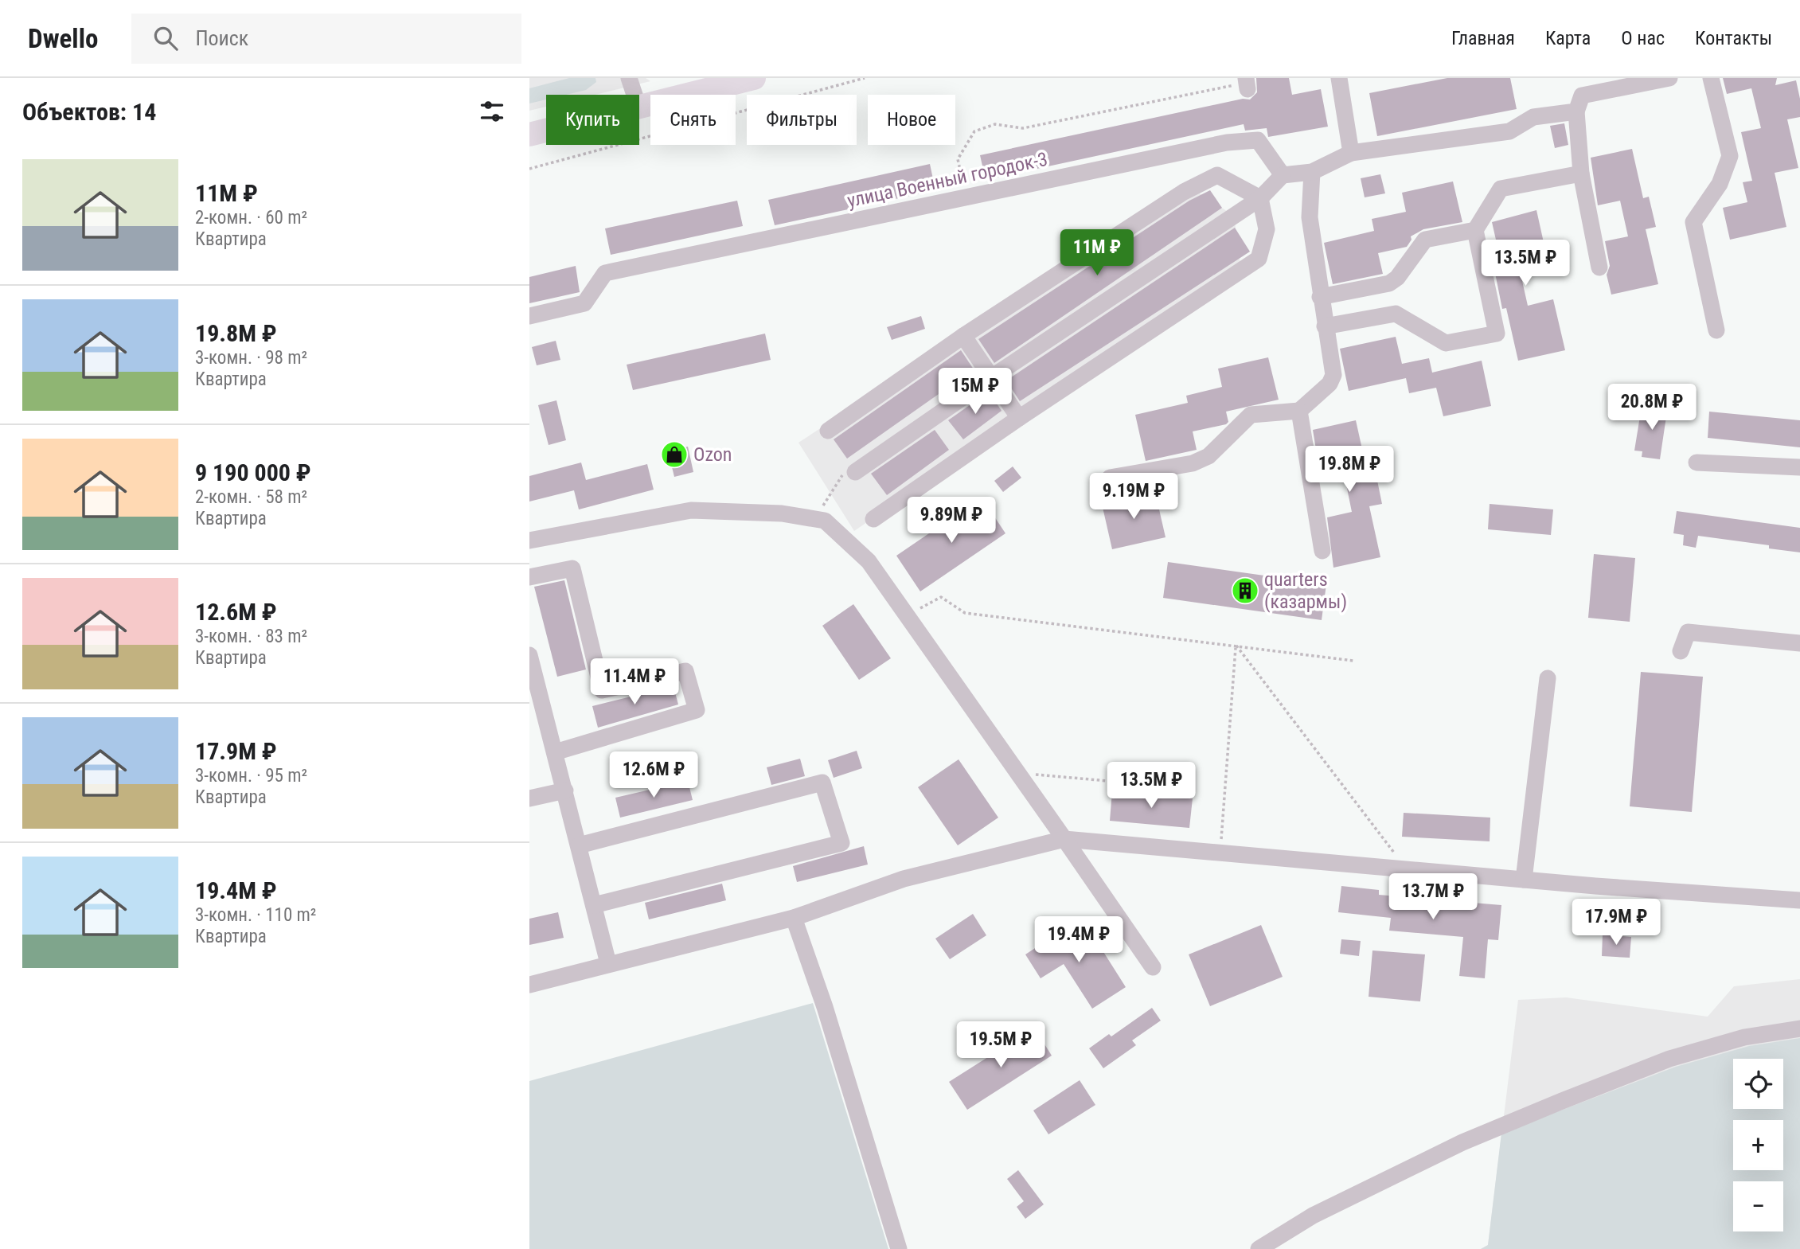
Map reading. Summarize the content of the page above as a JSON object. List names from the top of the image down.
{
  "streets": {
    "street": ["улица Военный городок-3"]
  },
  "places": {
    "shop": ["Ozon"],
    "building": ["quarters (казармы)"]
  },
  "page": {
    "header": "Dwello",
    "search": "Поиск",
    "nav": [
      "Главная",
      "Карта",
      "О нас",
      "Контакты"
    ],
    "heading": "Объектов: 14",
    "chip": [
      "Купить",
      "Снять",
      "Фильтры",
      "Новое"
    ],
    "list": [
      {
        "name": "11M ₽",
        "note": "2-комн. · 60 m² · Квартира"
      },
      {
        "name": "19.8M ₽",
        "note": "3-комн. · 98 m² · Квартира"
      },
      {
        "name": "9 190 000 ₽",
        "note": "2-комн. · 58 m² · Квартира"
      },
      {
        "name": "12.6M ₽",
        "note": "3-комн. · 83 m² · Квартира"
      },
      {
        "name": "17.9M ₽",
        "note": "3-комн. · 95 m² · Квартира"
      },
      {
        "name": "19.4M ₽",
        "note": "3-комн. · 110 m² · Квартира"
      }
    ],
    "price": [
      "11M ₽",
      "13.5M ₽",
      "15M ₽",
      "20.8M ₽",
      "19.8M ₽",
      "9.19M ₽",
      "9.89M ₽",
      "11.4M ₽",
      "12.6M ₽",
      "13.5M ₽",
      "13.7M ₽",
      "17.9M ₽",
      "19.4M ₽",
      "19.5M ₽"
    ],
    "map_buttons": ["+", "−"]
  }
}
